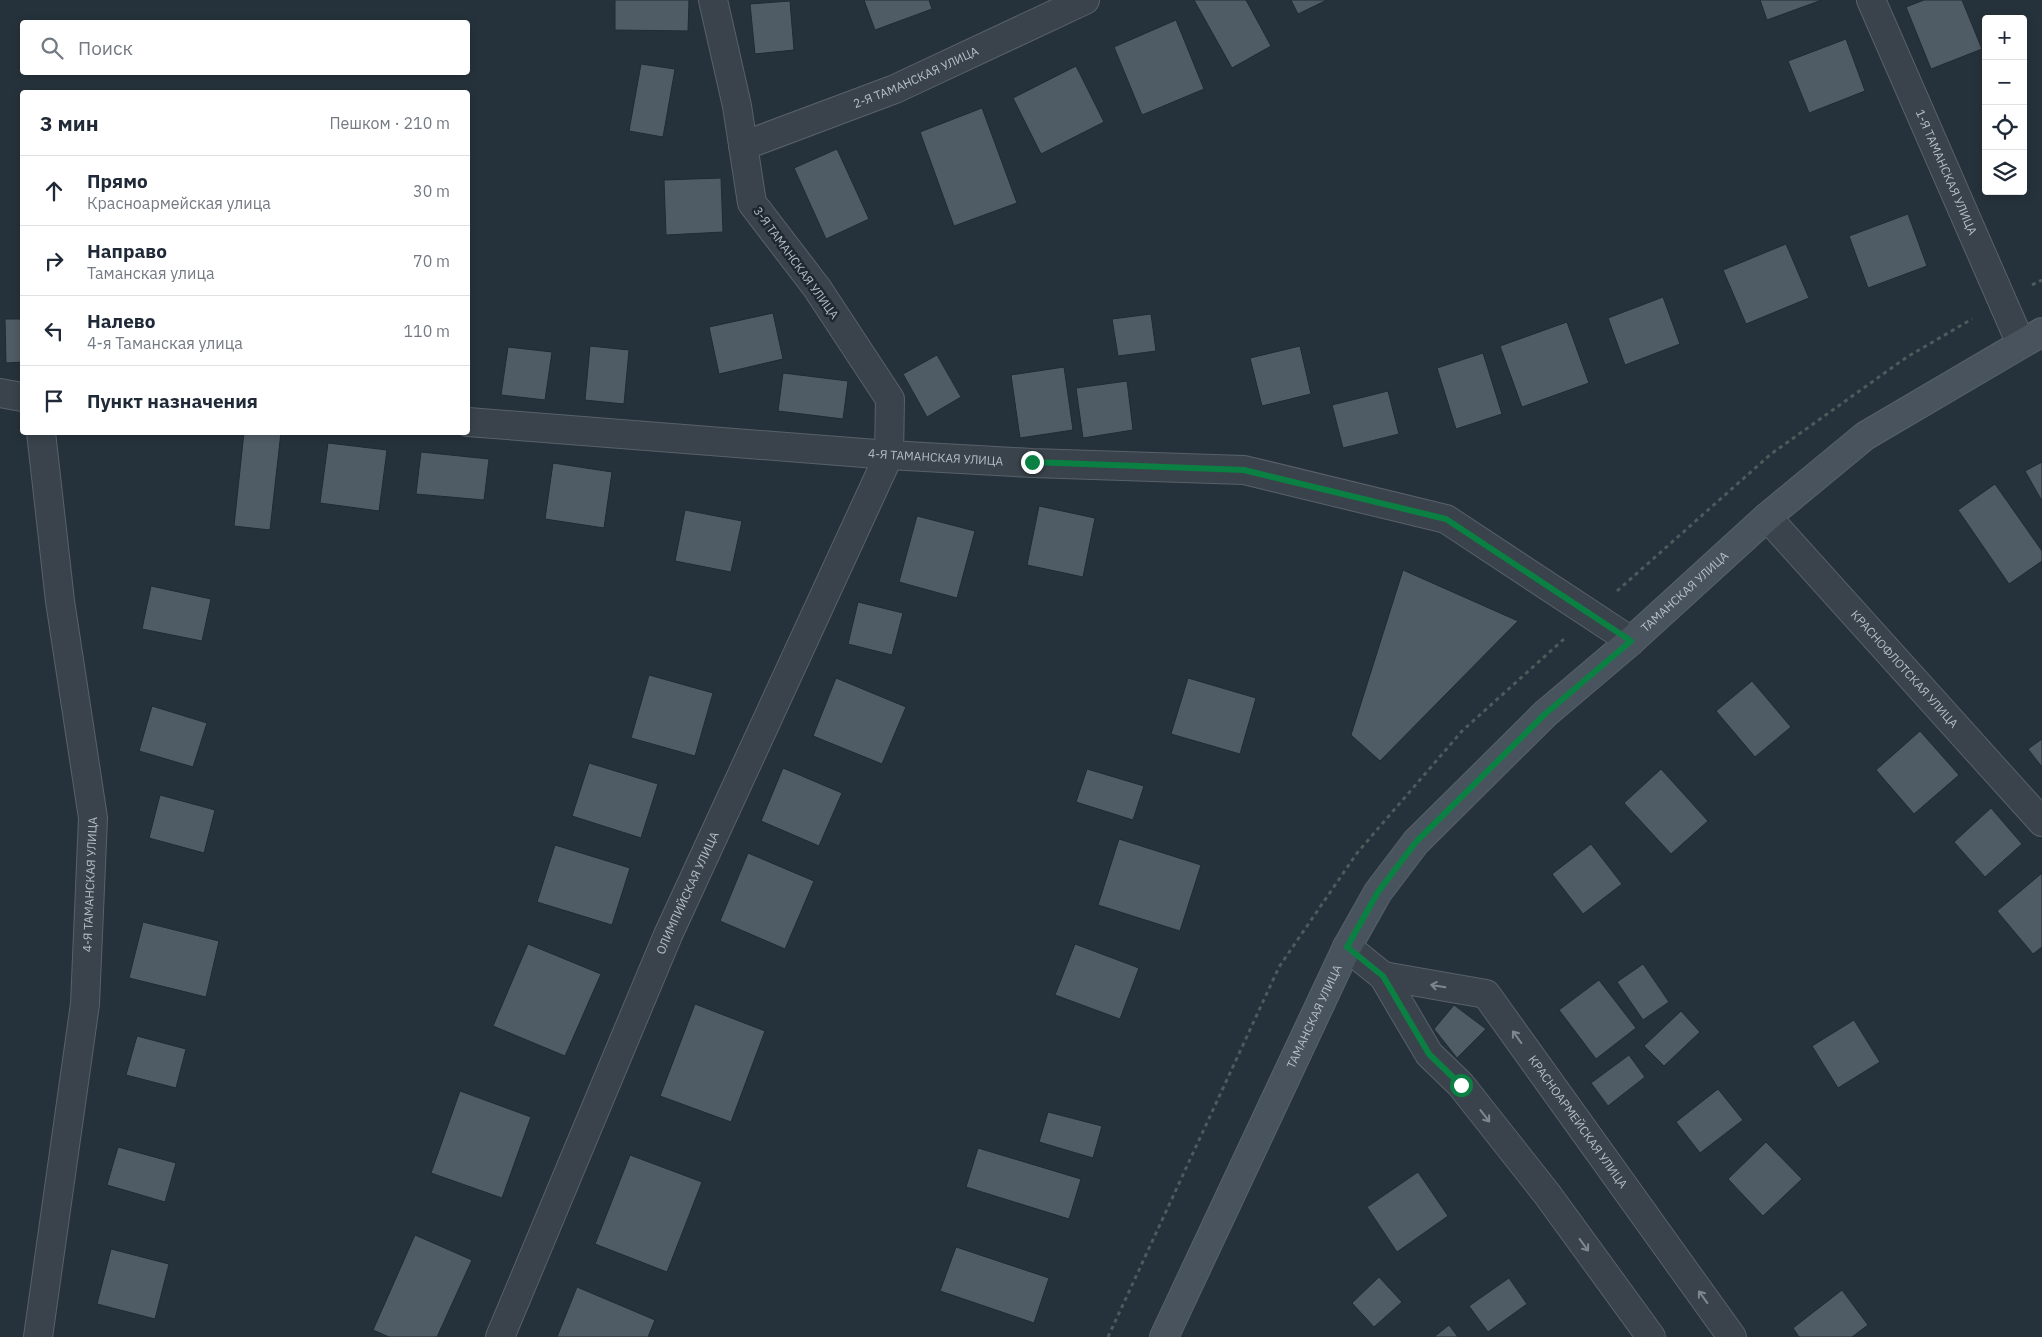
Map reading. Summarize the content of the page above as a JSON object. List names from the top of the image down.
{
  "streets": {
    "main road": ["ТАМАНСКАЯ УЛИЦА"],
    "street": [
      "2-Я ТАМАНСКАЯ УЛИЦА",
      "1-Я ТАМАНСКАЯ УЛИЦА",
      "3-Я ТАМАНСКАЯ УЛИЦА",
      "4-Я ТАМАНСКАЯ УЛИЦА",
      "КРАСНОФЛОТСКАЯ УЛИЦА",
      "ОЛИМПИЙСКАЯ УЛИЦА",
      "КРАСНОАРМЕЙСКАЯ УЛИЦА"
    ]
  },
  "crossings": [
    ["2-Я ТАМАНСКАЯ УЛИЦА", "3-Я ТАМАНСКАЯ УЛИЦА"],
    ["1-Я ТАМАНСКАЯ УЛИЦА", "ТАМАНСКАЯ УЛИЦА"],
    ["3-Я ТАМАНСКАЯ УЛИЦА", "4-Я ТАМАНСКАЯ УЛИЦА"],
    ["3-Я ТАМАНСКАЯ УЛИЦА", "ОЛИМПИЙСКАЯ УЛИЦА"],
    ["4-Я ТАМАНСКАЯ УЛИЦА", "ТАМАНСКАЯ УЛИЦА"],
    ["4-Я ТАМАНСКАЯ УЛИЦА", "ОЛИМПИЙСКАЯ УЛИЦА"],
    ["ТАМАНСКАЯ УЛИЦА", "КРАСНОФЛОТСКАЯ УЛИЦА"],
    ["ТАМАНСКАЯ УЛИЦА", "КРАСНОАРМЕЙСКАЯ УЛИЦА"]
  ],
  "page": {
    "map_buttons": ["+", "−"],
    "search": "Поиск",
    "heading": ["3 мин", "Пешком · 210 m"],
    "list": [
      ["Прямо", "Красноармейская улица", "30 m"],
      ["Направо", "Таманская улица", "70 m"],
      ["Налево", "4-я Таманская улица", "110 m"],
      "Пункт назначения"
    ]
  }
}
